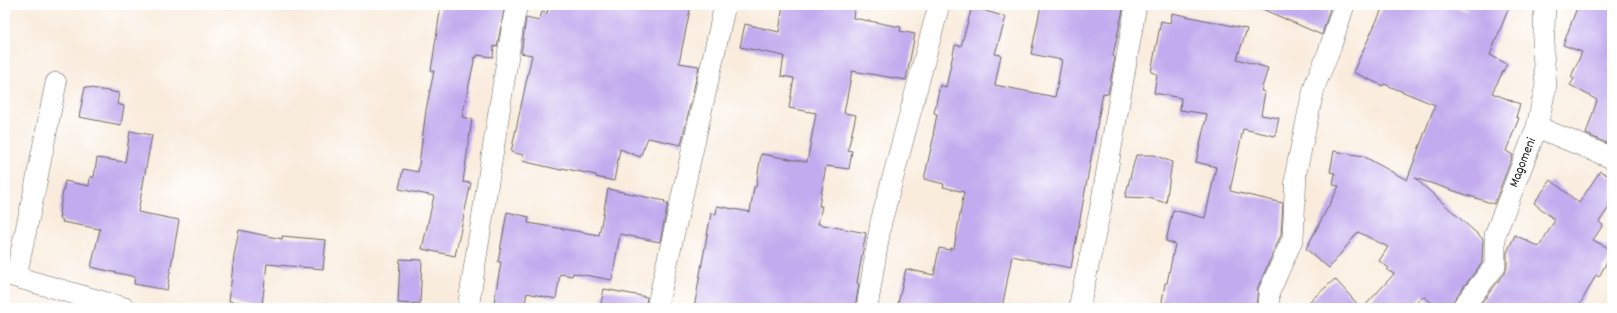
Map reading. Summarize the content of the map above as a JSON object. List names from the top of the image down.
{
  "streets": {
    "street": ["Magomeni"]
  }
}
